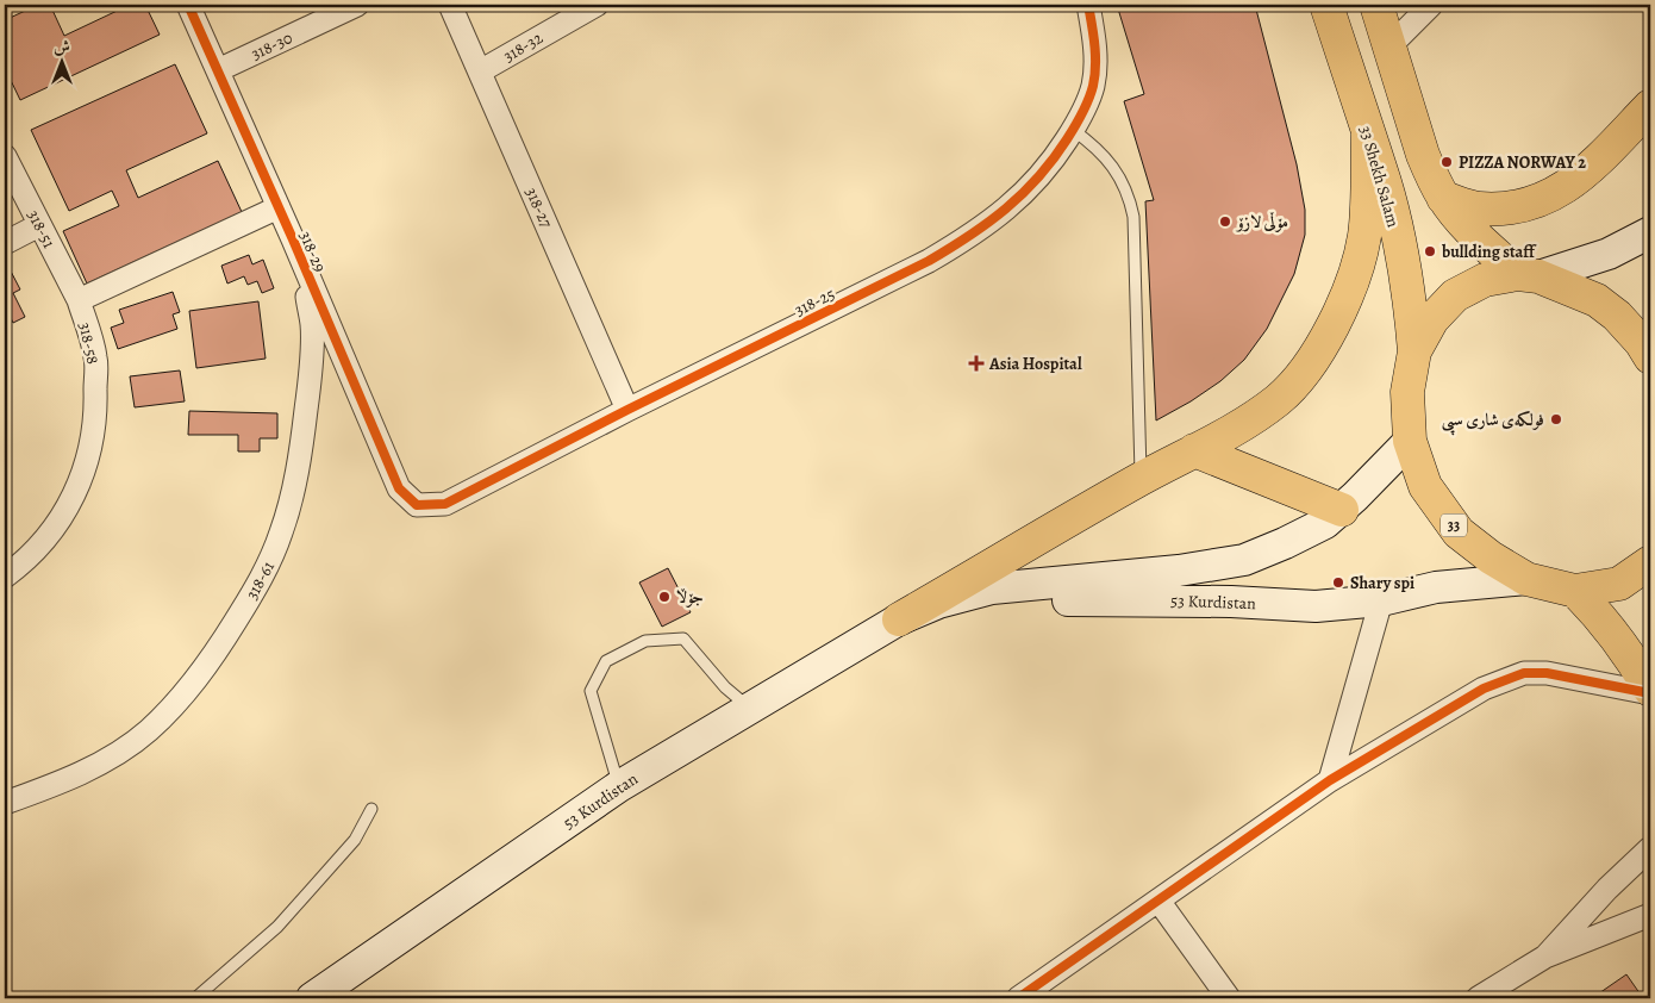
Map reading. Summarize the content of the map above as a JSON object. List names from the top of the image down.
{
  "streets": {
    "main road": ["33 Shekh Salam", "33", "53 Kurdistan"],
    "street": [
      "318-30",
      "318-32",
      "318-27",
      "318-51",
      "318-29",
      "318-25",
      "318-58",
      "318-61"
    ]
  },
  "crossings": [
    ["318-30", "318-29"],
    ["318-32", "318-27"],
    ["33 Shekh Salam", "53 Kurdistan"],
    ["318-27", "318-25"],
    ["318-51", "318-58"],
    ["318-29", "318-25"],
    ["318-29", "318-58"],
    ["318-29", "318-61"]
  ],
  "places": {
    "other": [
      "PIZZA NORWAY 2",
      "مۆڵی لازۆ",
      "bullding staff",
      "فولکەی شاری سپی",
      "Shary spi",
      "جۆڵا"
    ],
    "health": ["Asia Hospital"]
  },
  "north": "top"
}
